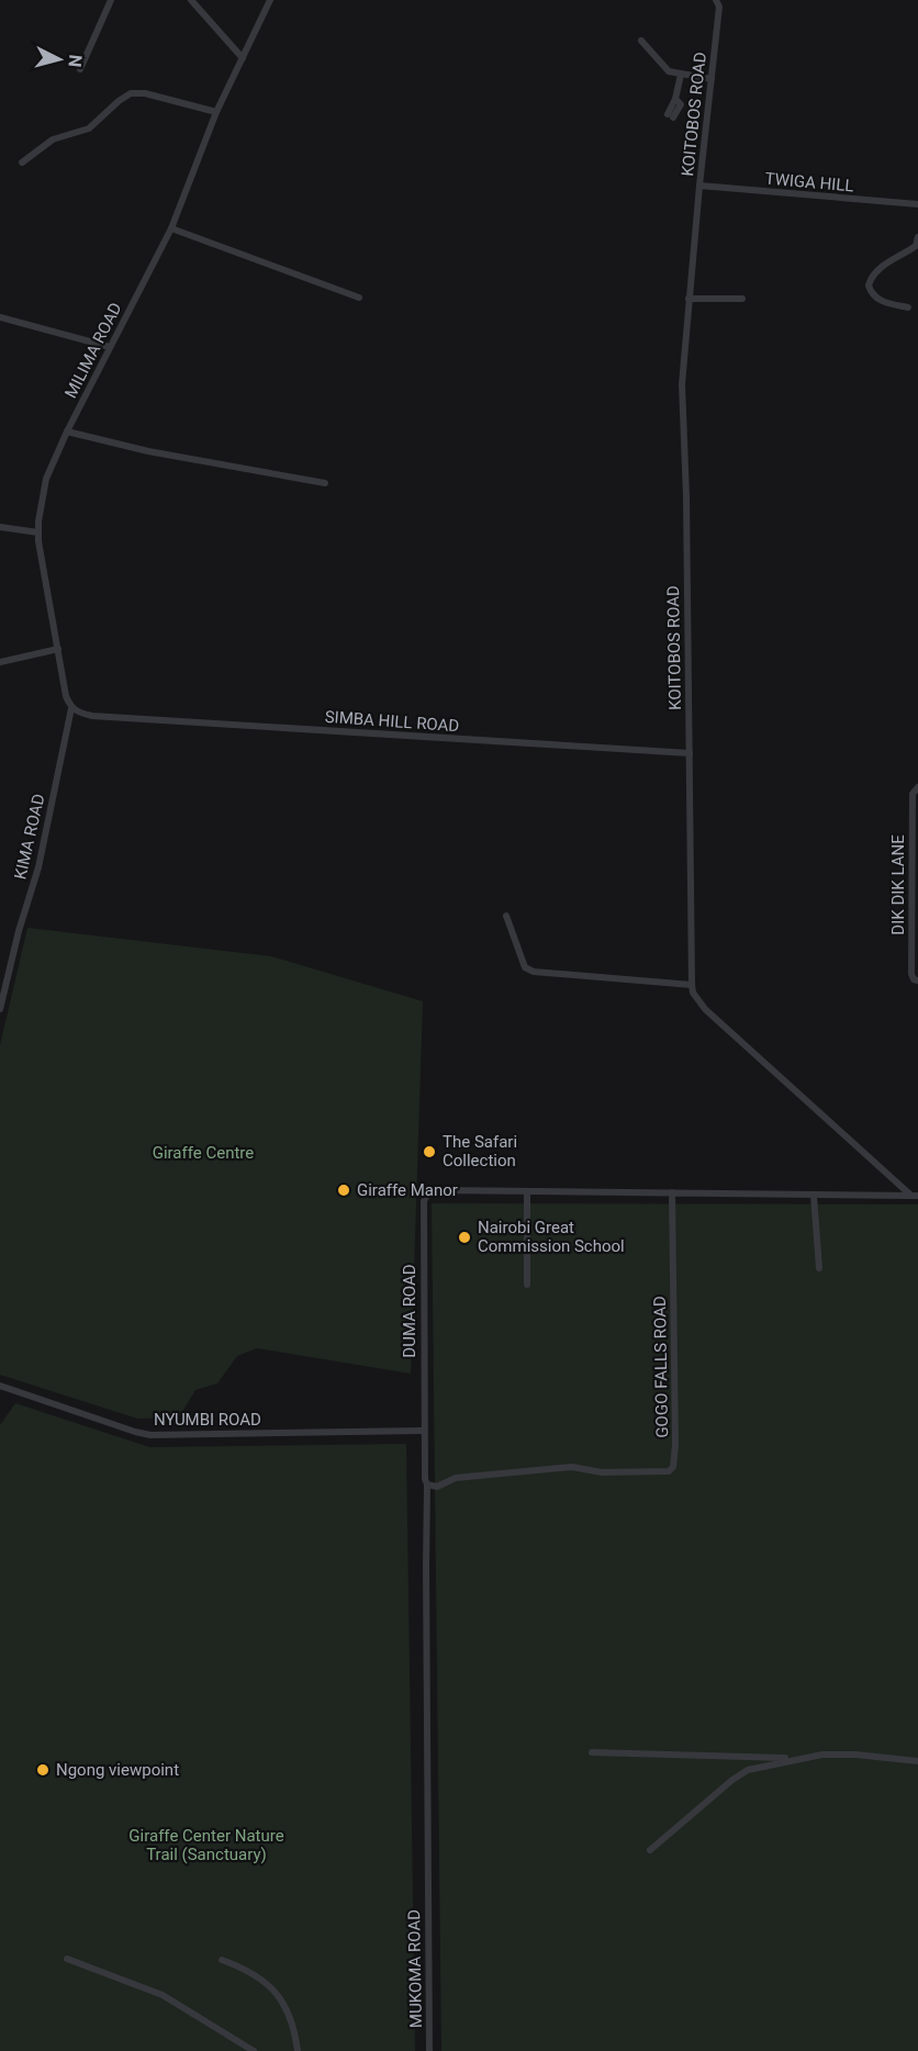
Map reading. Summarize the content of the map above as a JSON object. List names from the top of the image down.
{
  "streets": {
    "street": [
      "KOITOBOS ROAD",
      "TWIGA HILL",
      "MILIMA ROAD",
      "SIMBA HILL ROAD",
      "KIMA ROAD",
      "DIK DIK LANE",
      "DUMA ROAD",
      "GOGO FALLS ROAD",
      "NYUMBI ROAD",
      "MUKOMA ROAD"
    ]
  },
  "crossings": [
    ["KOITOBOS ROAD", "TWIGA HILL"],
    ["KOITOBOS ROAD", "SIMBA HILL ROAD"],
    ["MILIMA ROAD", "SIMBA HILL ROAD"],
    ["MILIMA ROAD", "KIMA ROAD"],
    ["SIMBA HILL ROAD", "KIMA ROAD"],
    ["DUMA ROAD", "GOGO FALLS ROAD"],
    ["DUMA ROAD", "NYUMBI ROAD"],
    ["DUMA ROAD", "MUKOMA ROAD"],
    ["GOGO FALLS ROAD", "MUKOMA ROAD"]
  ],
  "parks": ["Giraffe Centre", "Giraffe Center Nature Trail (Sanctuary)"],
  "places": [
    "The Safari Collection",
    "Giraffe Manor",
    "Nairobi Great Commission School",
    "Ngong viewpoint"
  ],
  "north": "right"
}
